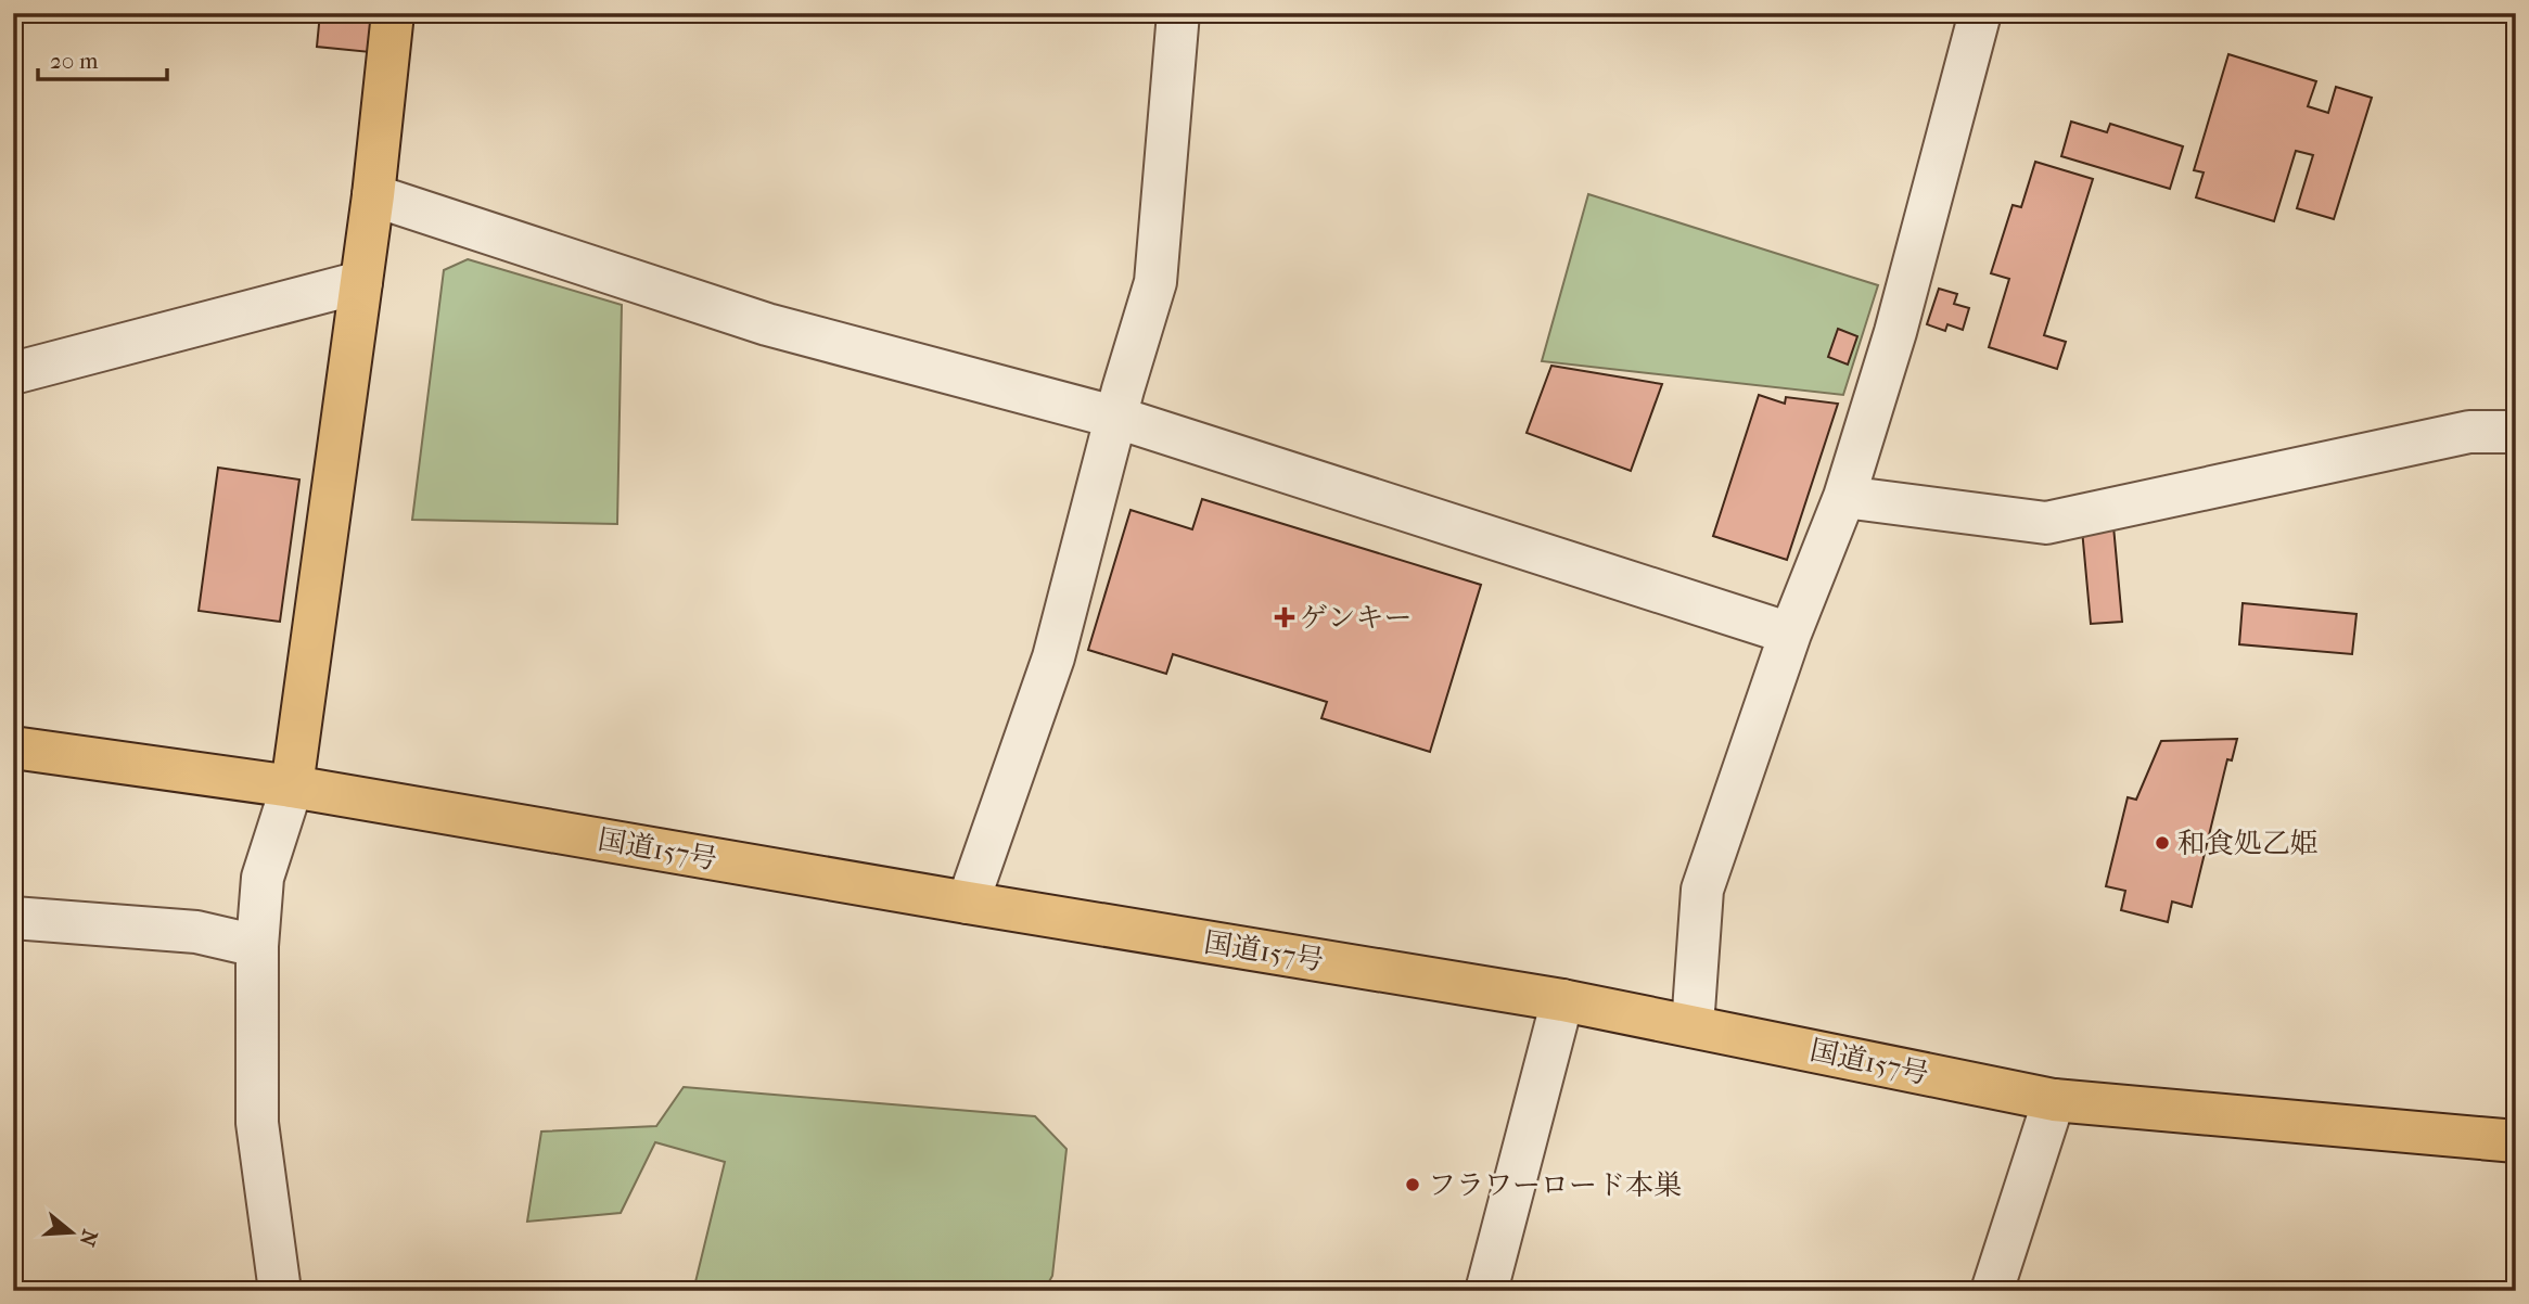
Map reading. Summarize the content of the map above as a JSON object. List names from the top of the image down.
{
  "streets": {
    "main road": ["国道157号"]
  },
  "places": {
    "health": ["ゲンキー"],
    "other": ["和食処乙姫", "フラワーロード本巣"]
  },
  "scale_bar": "20 m",
  "north": "right"
}
